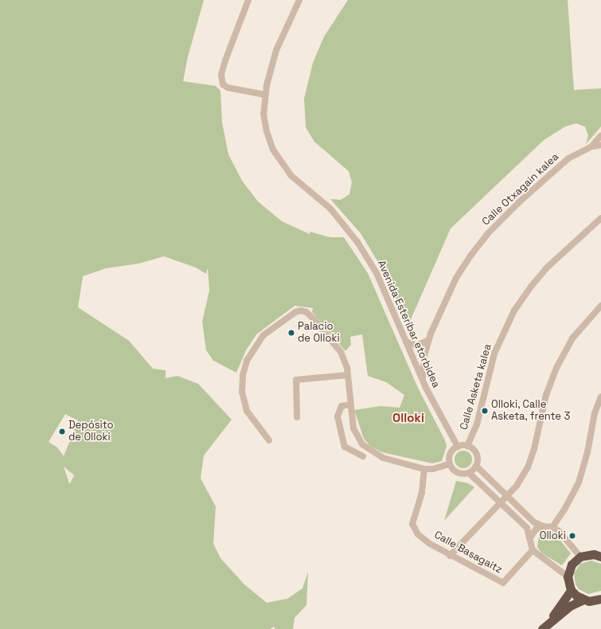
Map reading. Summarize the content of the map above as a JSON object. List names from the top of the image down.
{
  "streets": {
    "street": [
      "Calle Otxagain kalea",
      "Avenida Esteribar etorbidea",
      "Calle Asketa kalea",
      "Calle Basagaitz"
    ]
  },
  "crossings": [
    ["Calle Otxagain kalea", "Avenida Esteribar etorbidea"],
    ["Avenida Esteribar etorbidea", "Calle Asketa kalea"]
  ],
  "districts": ["Olloki"],
  "places": [
    "Palacio de Olloki",
    "Olloki, Calle Asketa, frente 3",
    "Depósito de Olloki",
    "Olloki"
  ]
}
